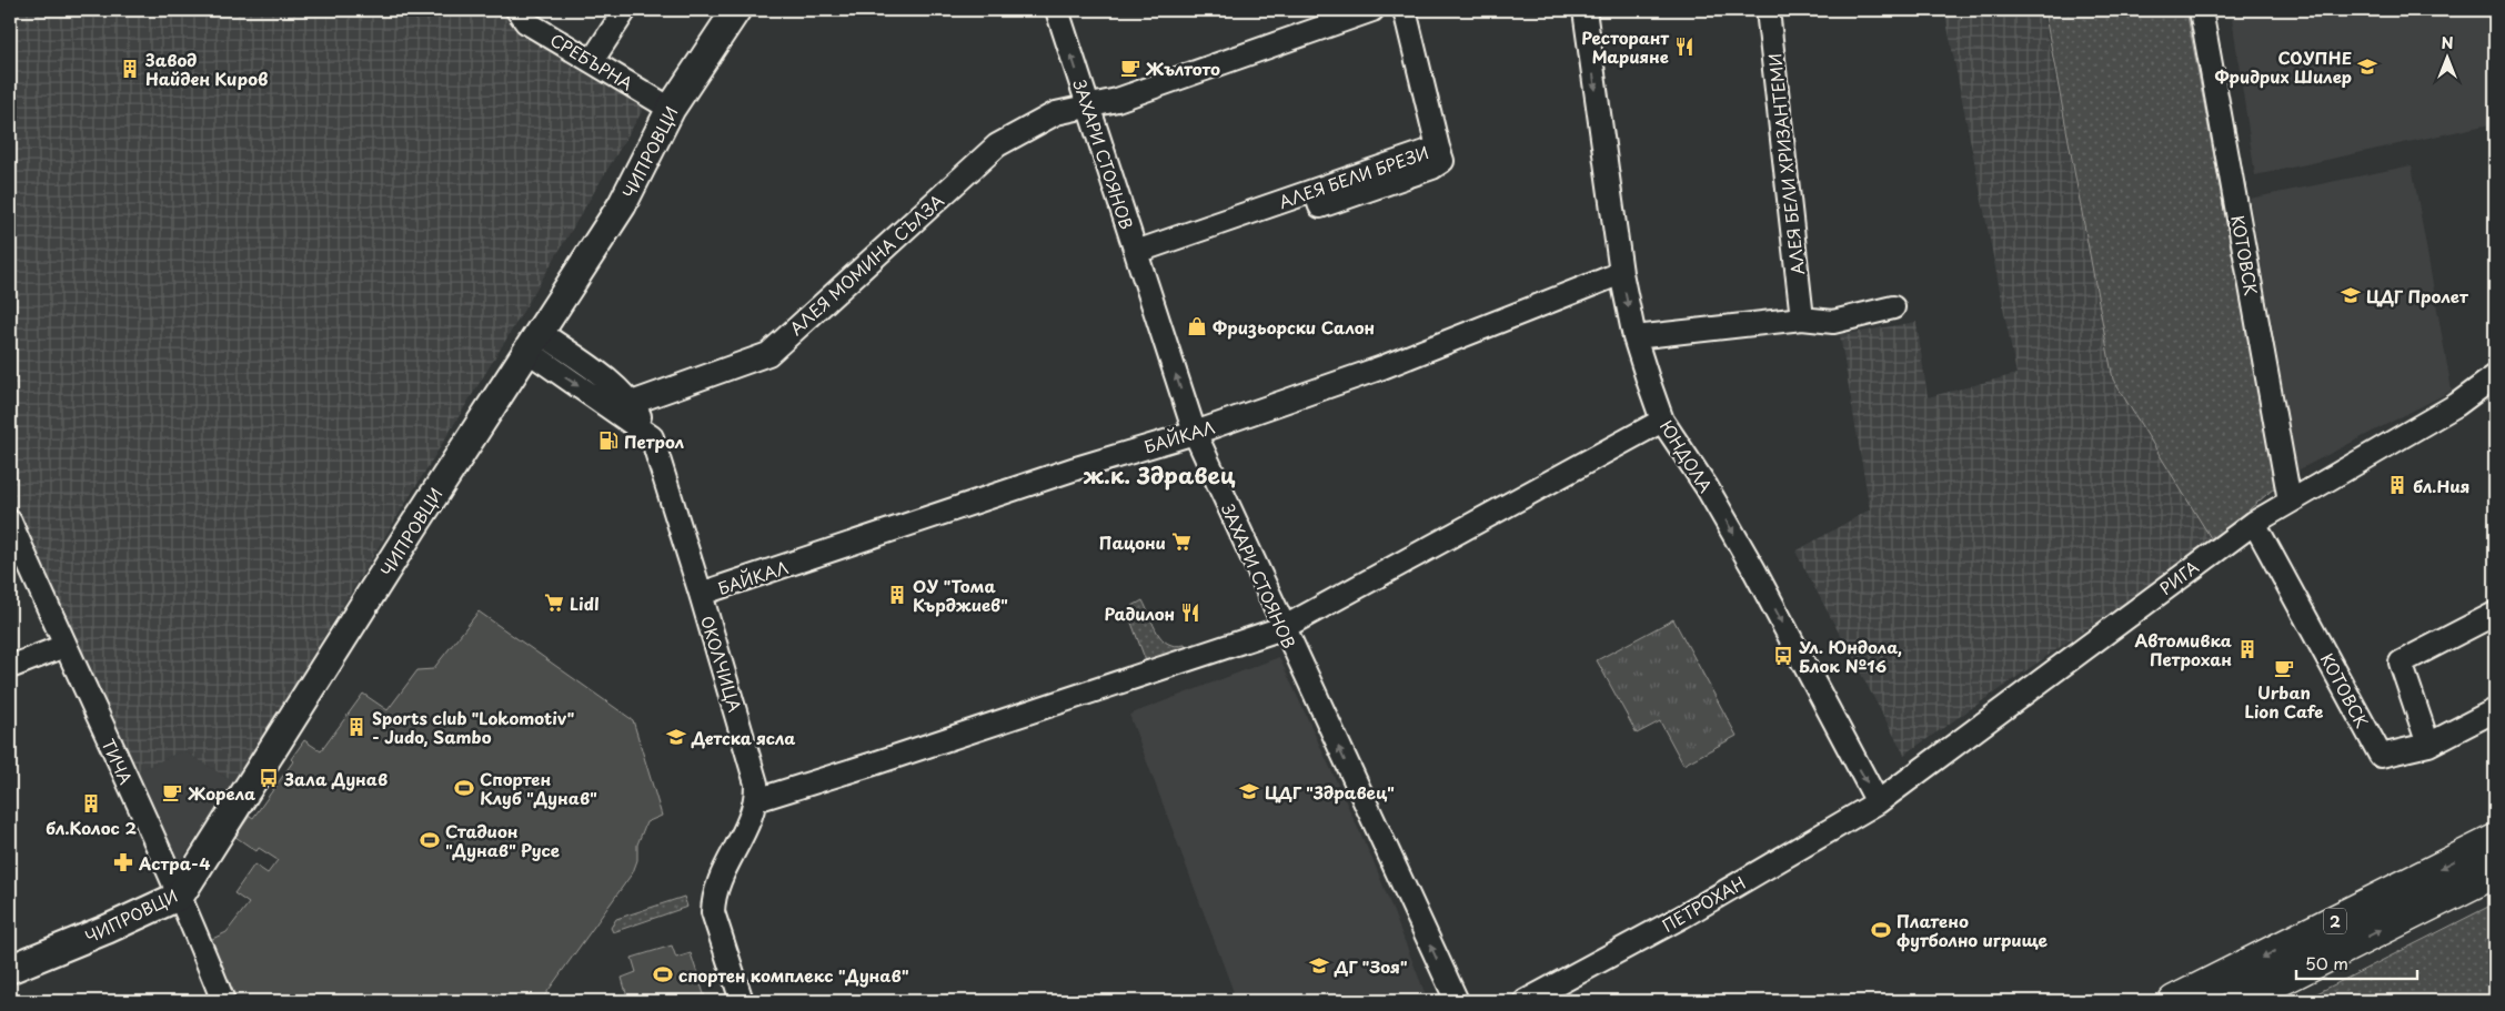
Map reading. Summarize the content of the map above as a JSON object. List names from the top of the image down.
{
  "streets": {
    "highway": ["2"],
    "main road": ["ЧИПРОВЦИ"],
    "street": [
      "СРЕБЪРНА",
      "ЗАХАРИ СТОЯНОВ",
      "АЛЕЯ БЕЛИ ХРИЗАНТЕМИ",
      "АЛЕЯ БЕЛИ БРЕЗИ",
      "КОТОВСК",
      "АЛЕЯ МОМИНА СЪЛЗА",
      "БАЙКАЛ",
      "ЮНДОЛА",
      "РИГА",
      "ОКОЛЧИЦА",
      "ТИЧА",
      "ПЕТРОХАН"
    ]
  },
  "crossings": [
    ["СРЕБЪРНА", "ЧИПРОВЦИ"],
    ["ЧИПРОВЦИ", "ТИЧА"],
    ["ЗАХАРИ СТОЯНОВ", "АЛЕЯ БЕЛИ БРЕЗИ"],
    ["ЗАХАРИ СТОЯНОВ", "АЛЕЯ МОМИНА СЪЛЗА"],
    ["ЗАХАРИ СТОЯНОВ", "БАЙКАЛ"],
    ["КОТОВСК", "РИГА"],
    ["АЛЕЯ МОМИНА СЪЛЗА", "ОКОЛЧИЦА"],
    ["БАЙКАЛ", "ЮНДОЛА"],
    ["БАЙКАЛ", "ОКОЛЧИЦА"],
    ["ЮНДОЛА", "РИГА"],
    ["ЮНДОЛА", "ПЕТРОХАН"],
    ["РИГА", "ПЕТРОХАН"]
  ],
  "one_way": ["ЗАХАРИ СТОЯНОВ", "ЮНДОЛА"],
  "districts": ["ж.к. Здравец"],
  "places": {
    "restaurant": ["Ресторант Марияне", "Радилон"],
    "school or university": [
      "СОУПНЕ Фридрих Шилер",
      "ЦДГ Пролет",
      "Детска ясла",
      "ЦДГ \"Здравец\"",
      "ДГ \"Зоя\""
    ],
    "cafe": ["Жълтото", "Urban Lion Cafe", "Жорела"],
    "building": [
      "Завод Найден Киров",
      "бл.Ния",
      "ОУ \"Тома Кърджиев\"",
      "Автомивка Петрохан",
      "Sports club \"Lokomotiv\" - Judo, Sambo",
      "бл.Колос 2"
    ],
    "shop": ["Фризьорски Салон"],
    "fuel station": ["Петрол"],
    "supermarket": ["Пацони", "Lidl"],
    "bus stop": ["Ул. Юндола, Блок №16", "Зала Дунав"],
    "sports": [
      "Спортен Клуб \"Дунав\"",
      "Стадион \"Дунав\" Русе",
      "Платено футболно игрище",
      "спортен комплекс \"Дунав\""
    ],
    "pharmacy": ["Астра-4"]
  },
  "scale_bar": "50 m",
  "north": "top"
}
